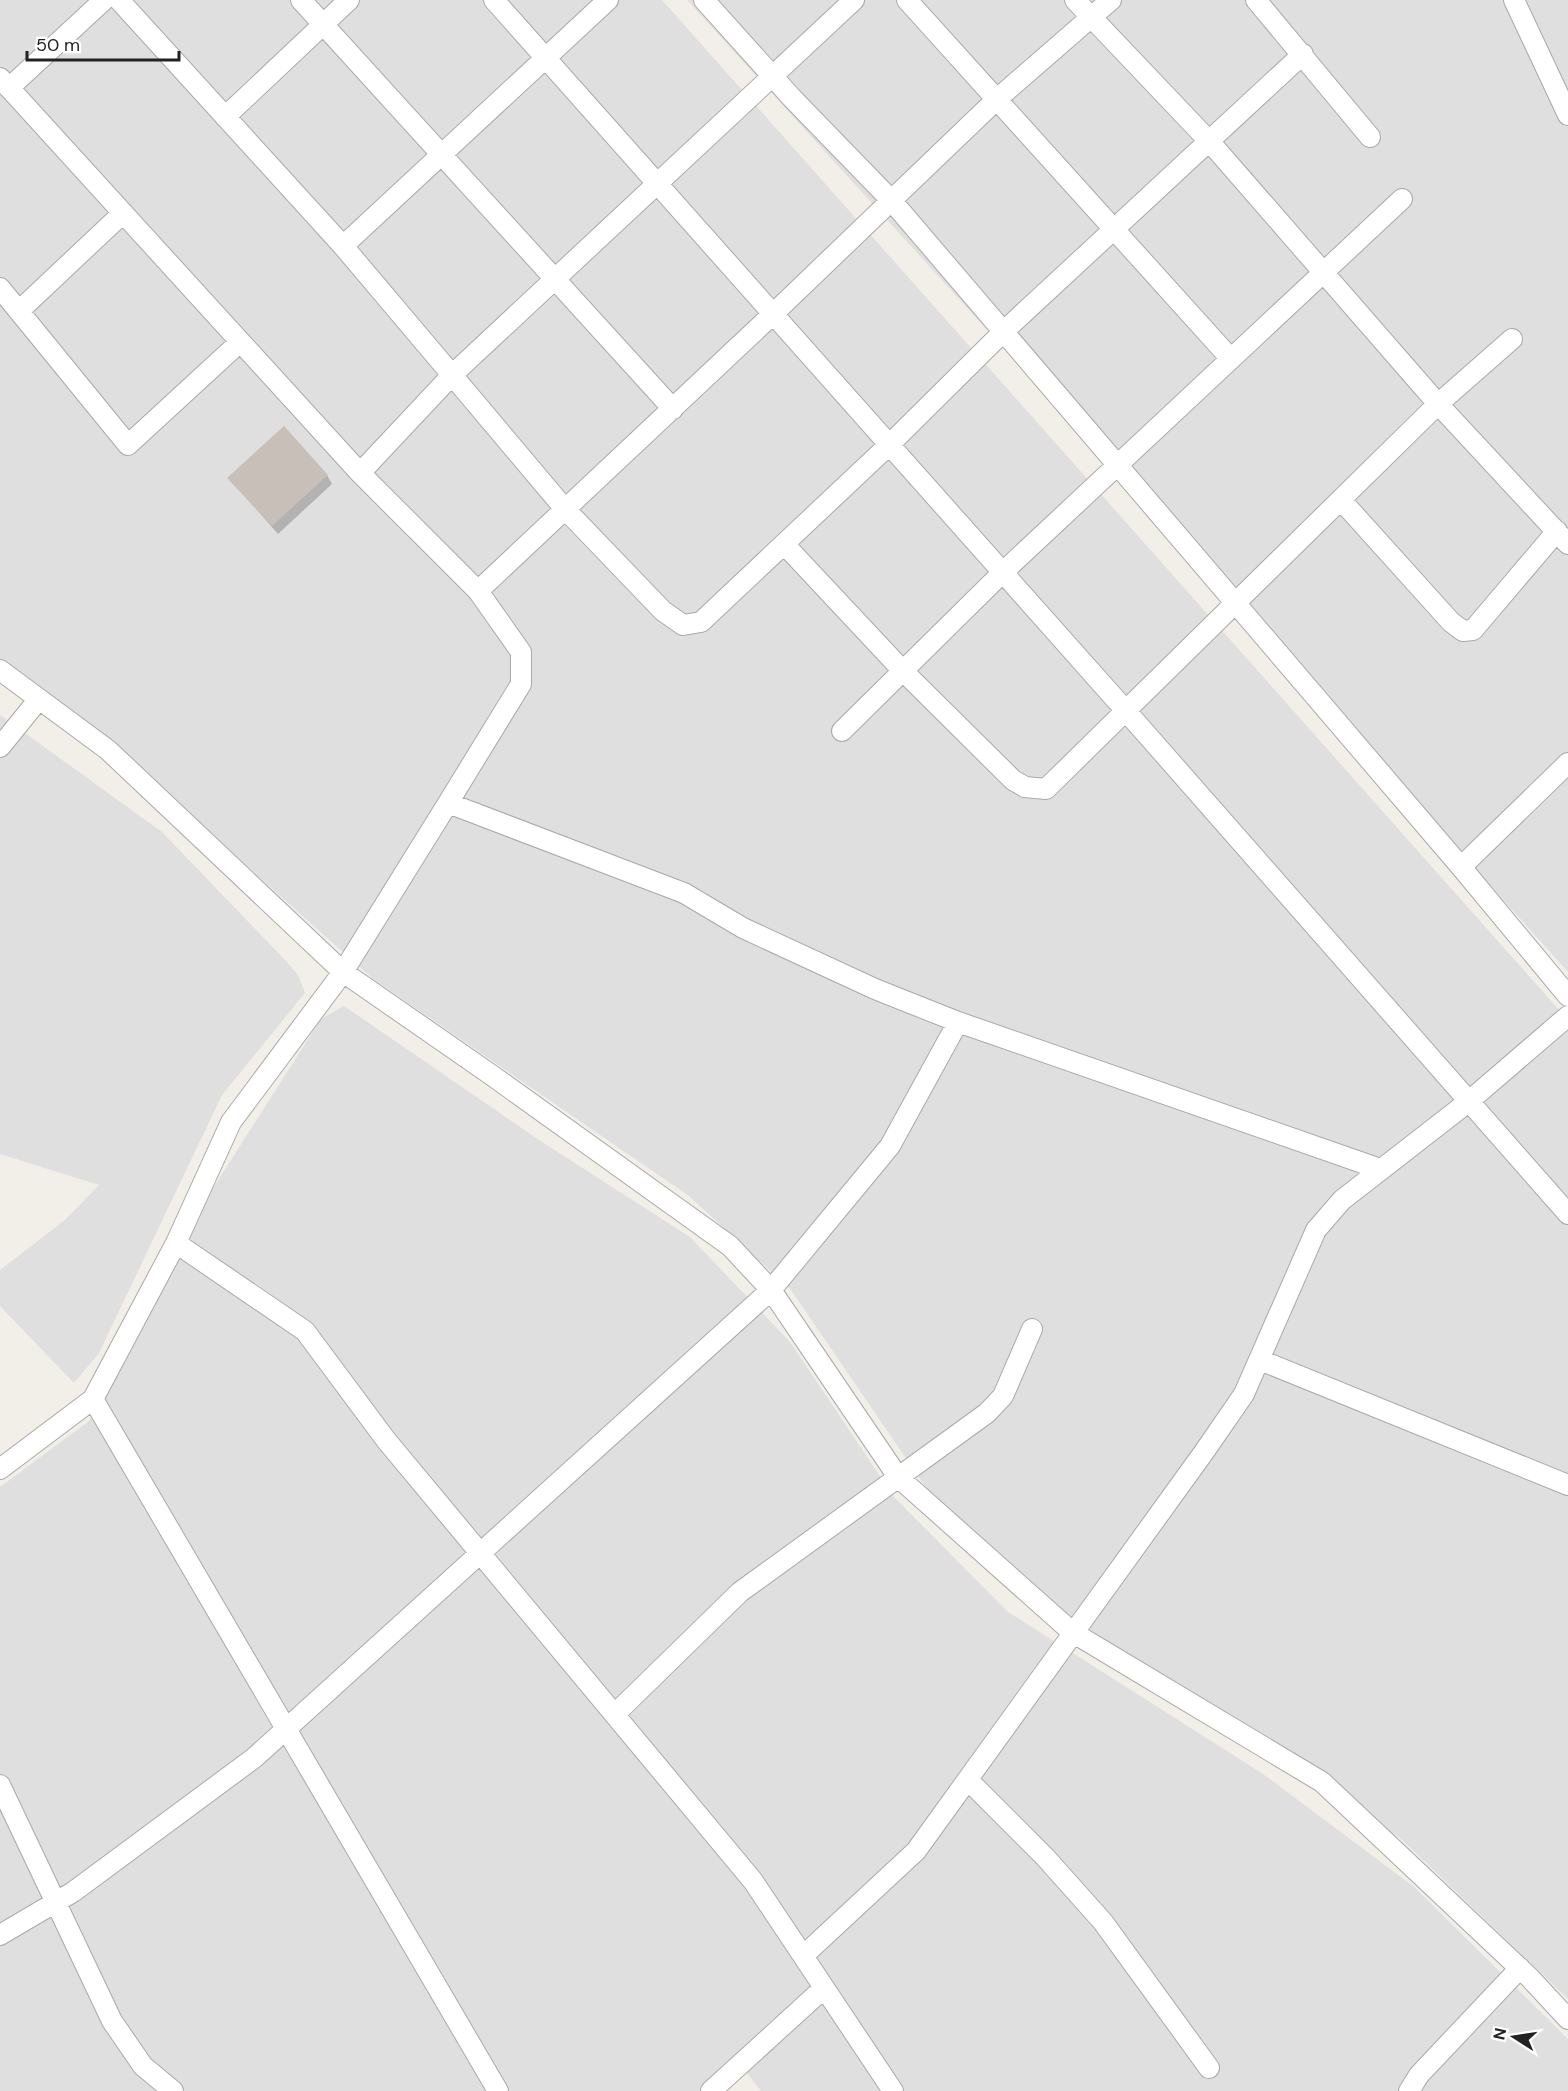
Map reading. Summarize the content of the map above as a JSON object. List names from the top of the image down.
{
  "scale_bar": "50 m",
  "north": "left"
}
